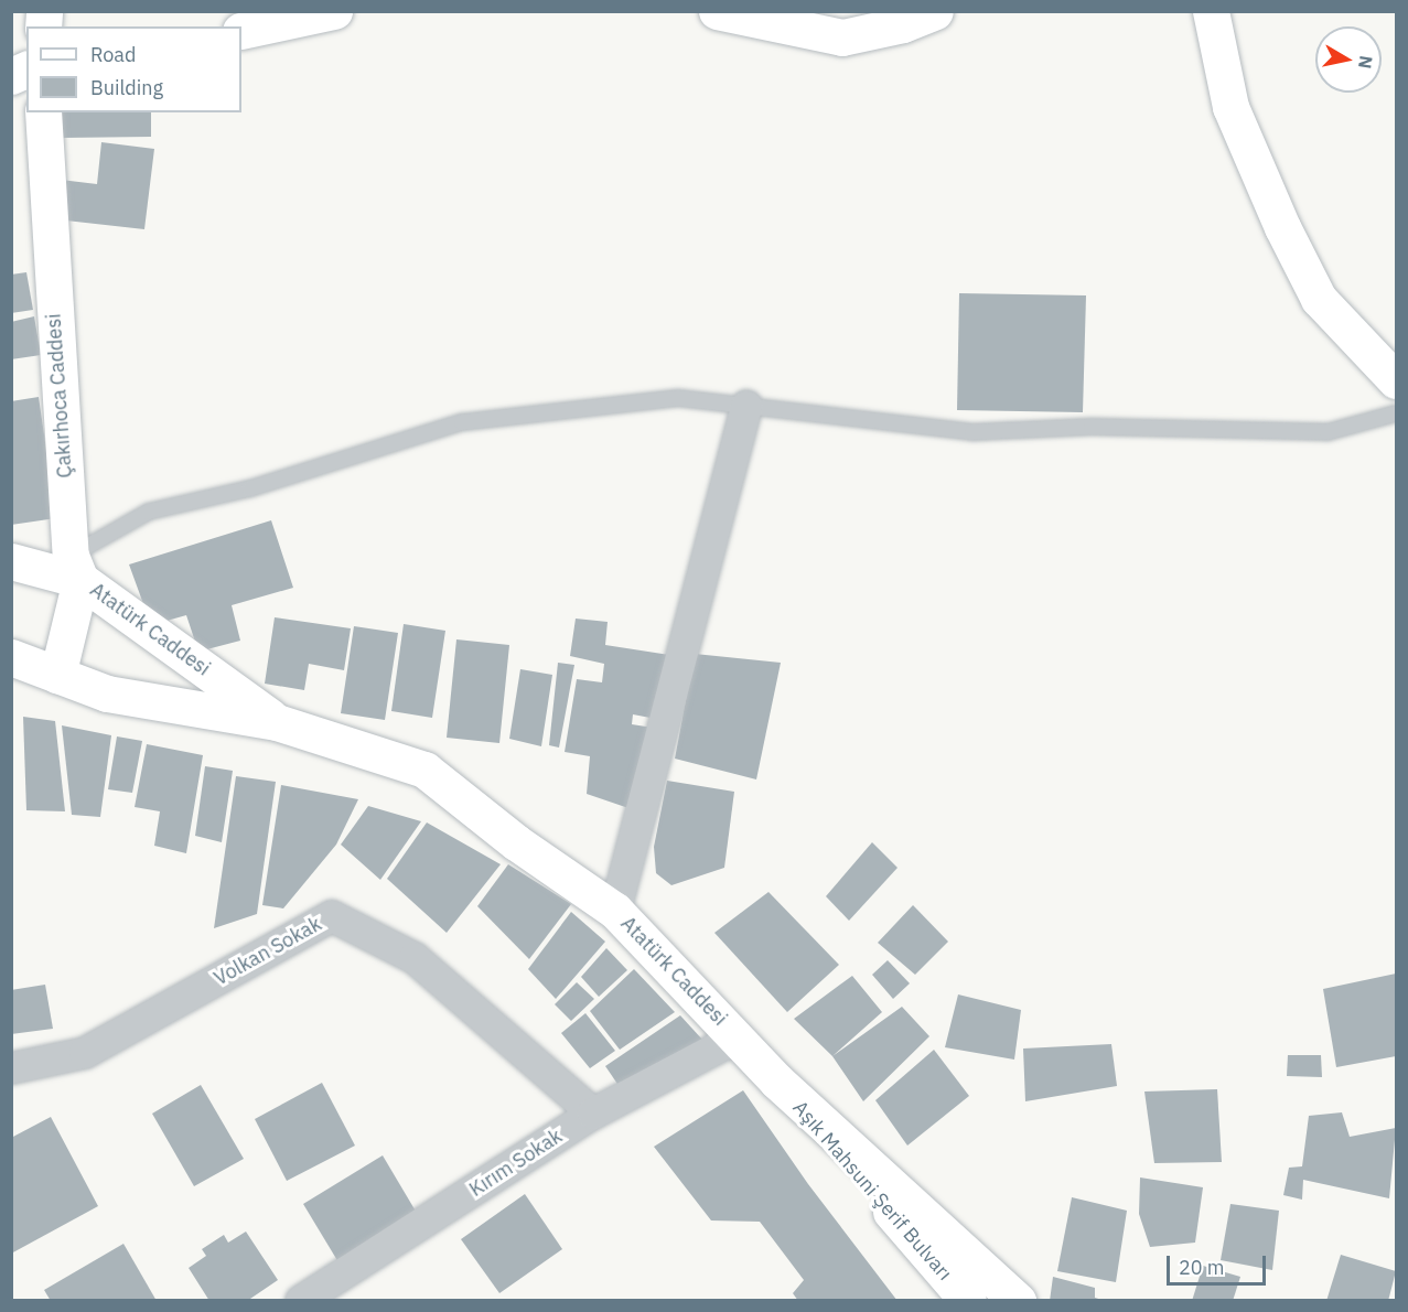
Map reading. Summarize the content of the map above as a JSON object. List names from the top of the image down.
{
  "streets": {
    "main road": ["Çakırhoca Caddesi", "Atatürk Caddesi", "Aşık Mahsuni Şerif Bulvarı"],
    "street": ["Volkan Sokak", "Kırım Sokak"]
  },
  "crossings": [
    ["Çakırhoca Caddesi", "Atatürk Caddesi"],
    ["Atatürk Caddesi", "Kırım Sokak"],
    ["Atatürk Caddesi", "Aşık Mahsuni Şerif Bulvarı"],
    ["Volkan Sokak", "Kırım Sokak"]
  ],
  "legend": ["Road", "Building"],
  "scale_bar": "20 m",
  "north": "right"
}
